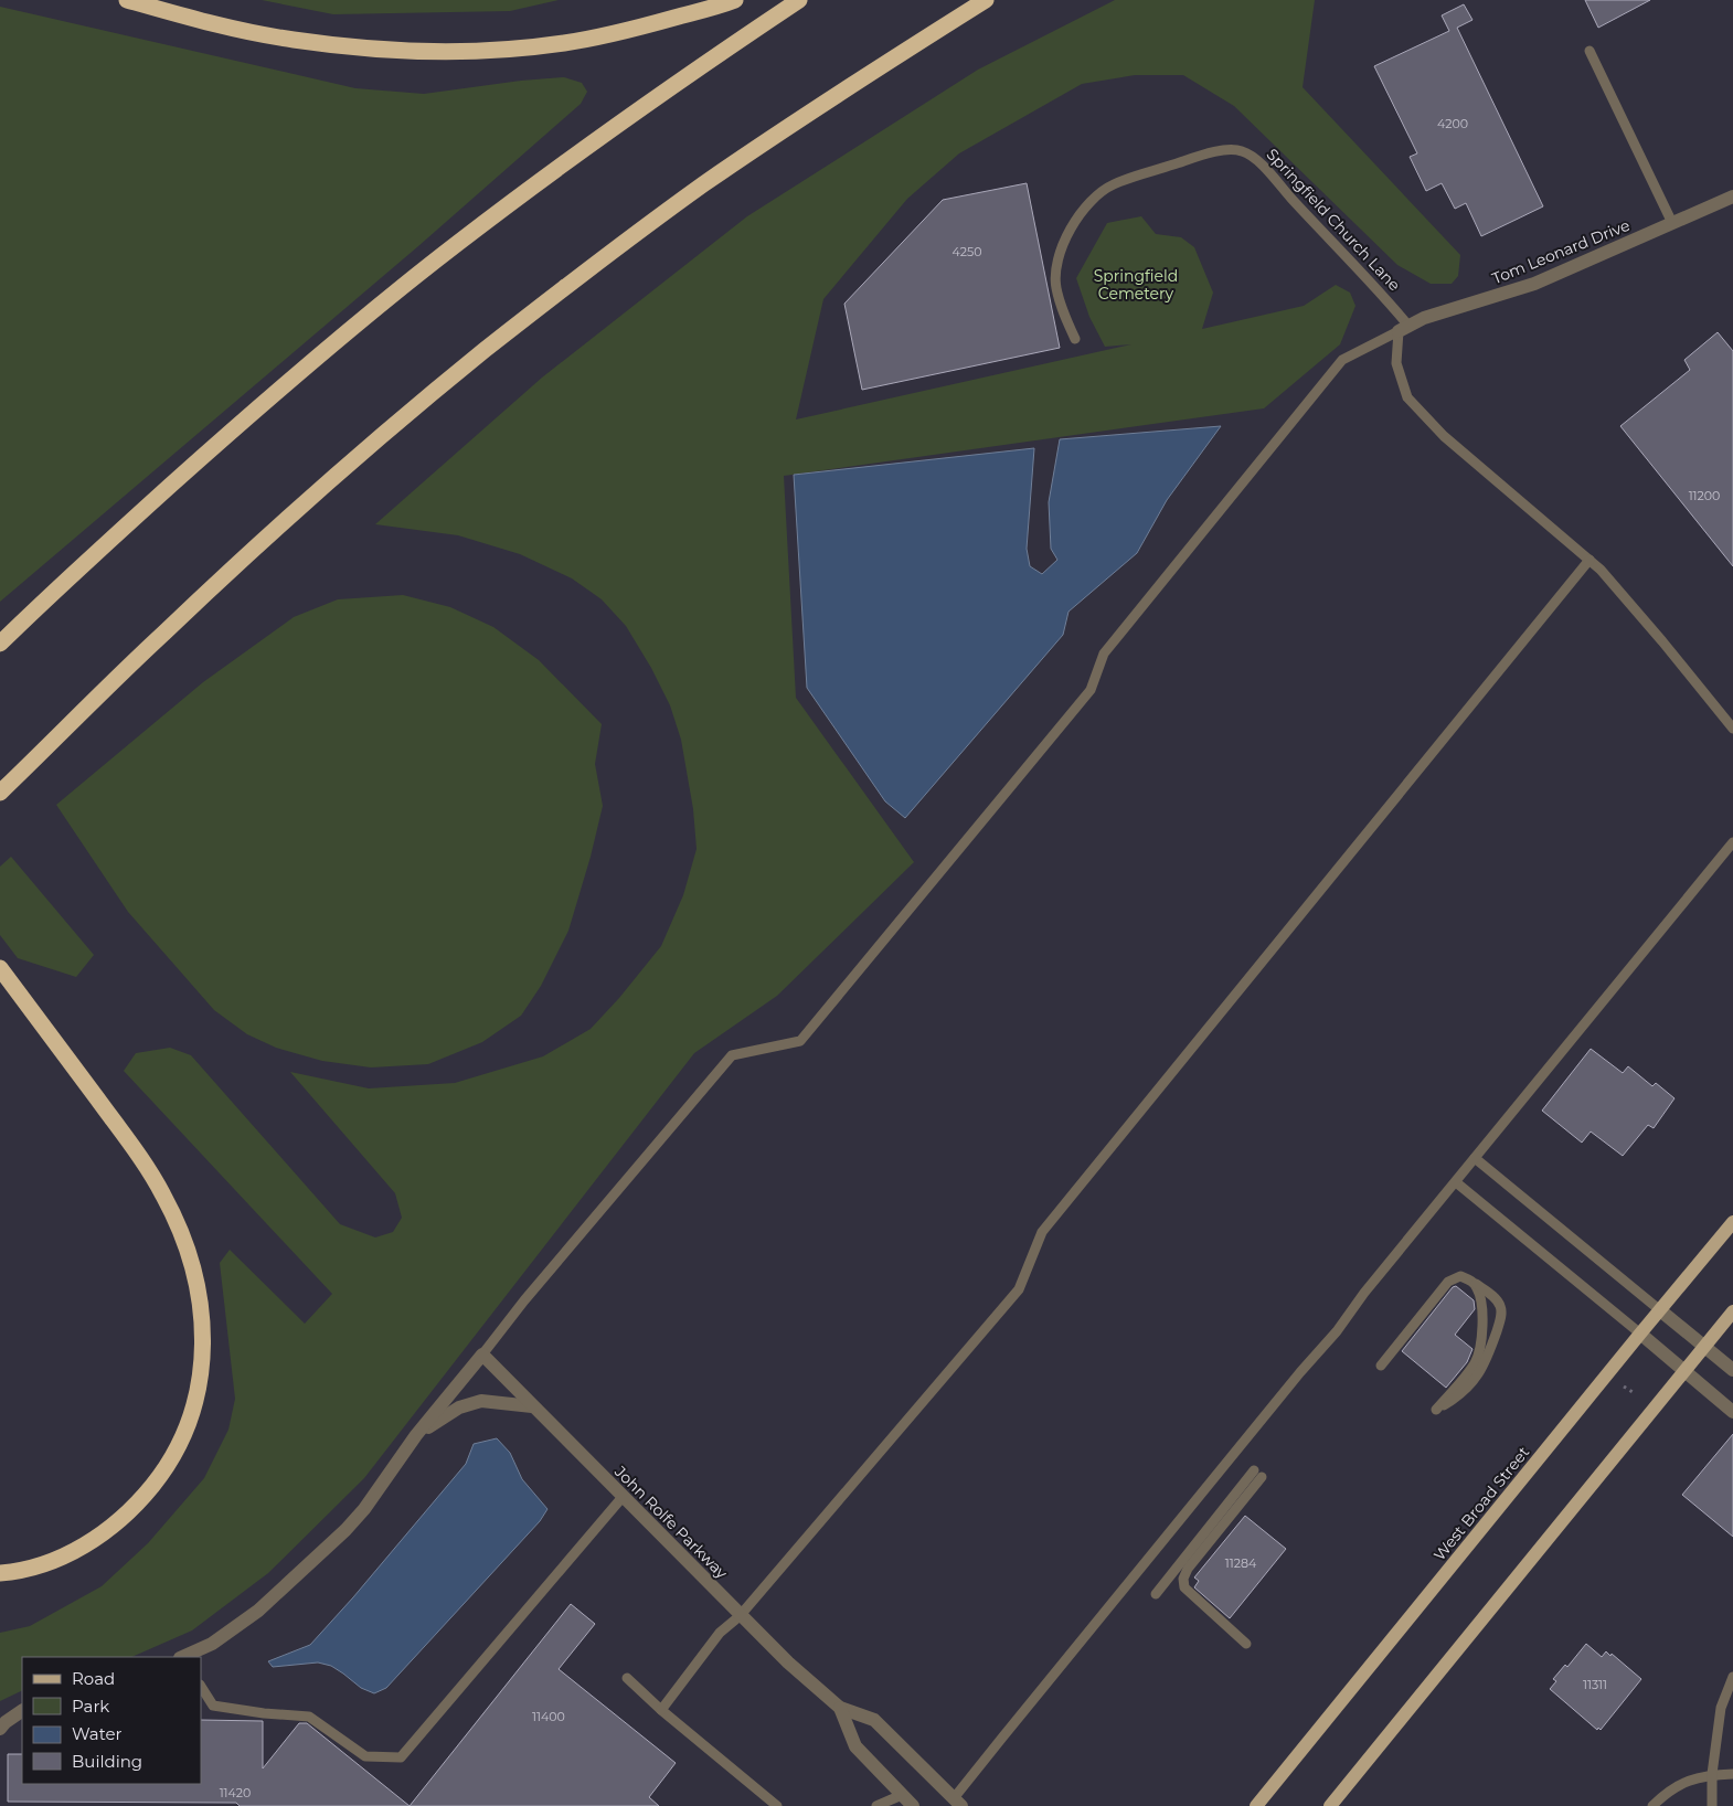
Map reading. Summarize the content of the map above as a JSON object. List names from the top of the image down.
{
  "streets": {
    "main road": ["West Broad Street"],
    "street": ["Tom Leonard Drive", "John Rolfe Parkway"],
    "lane": ["Springfield Church Lane"]
  },
  "crossings": [
    ["Springfield Church Lane", "Tom Leonard Drive"]
  ],
  "parks": ["Springfield Cemetery"],
  "house_numbers": [
    "4200",
    "4250",
    "11200",
    "11284",
    "11311",
    "11400",
    "11420"
  ],
  "legend": [
    "Road",
    "Park",
    "Water",
    "Building"
  ]
}
